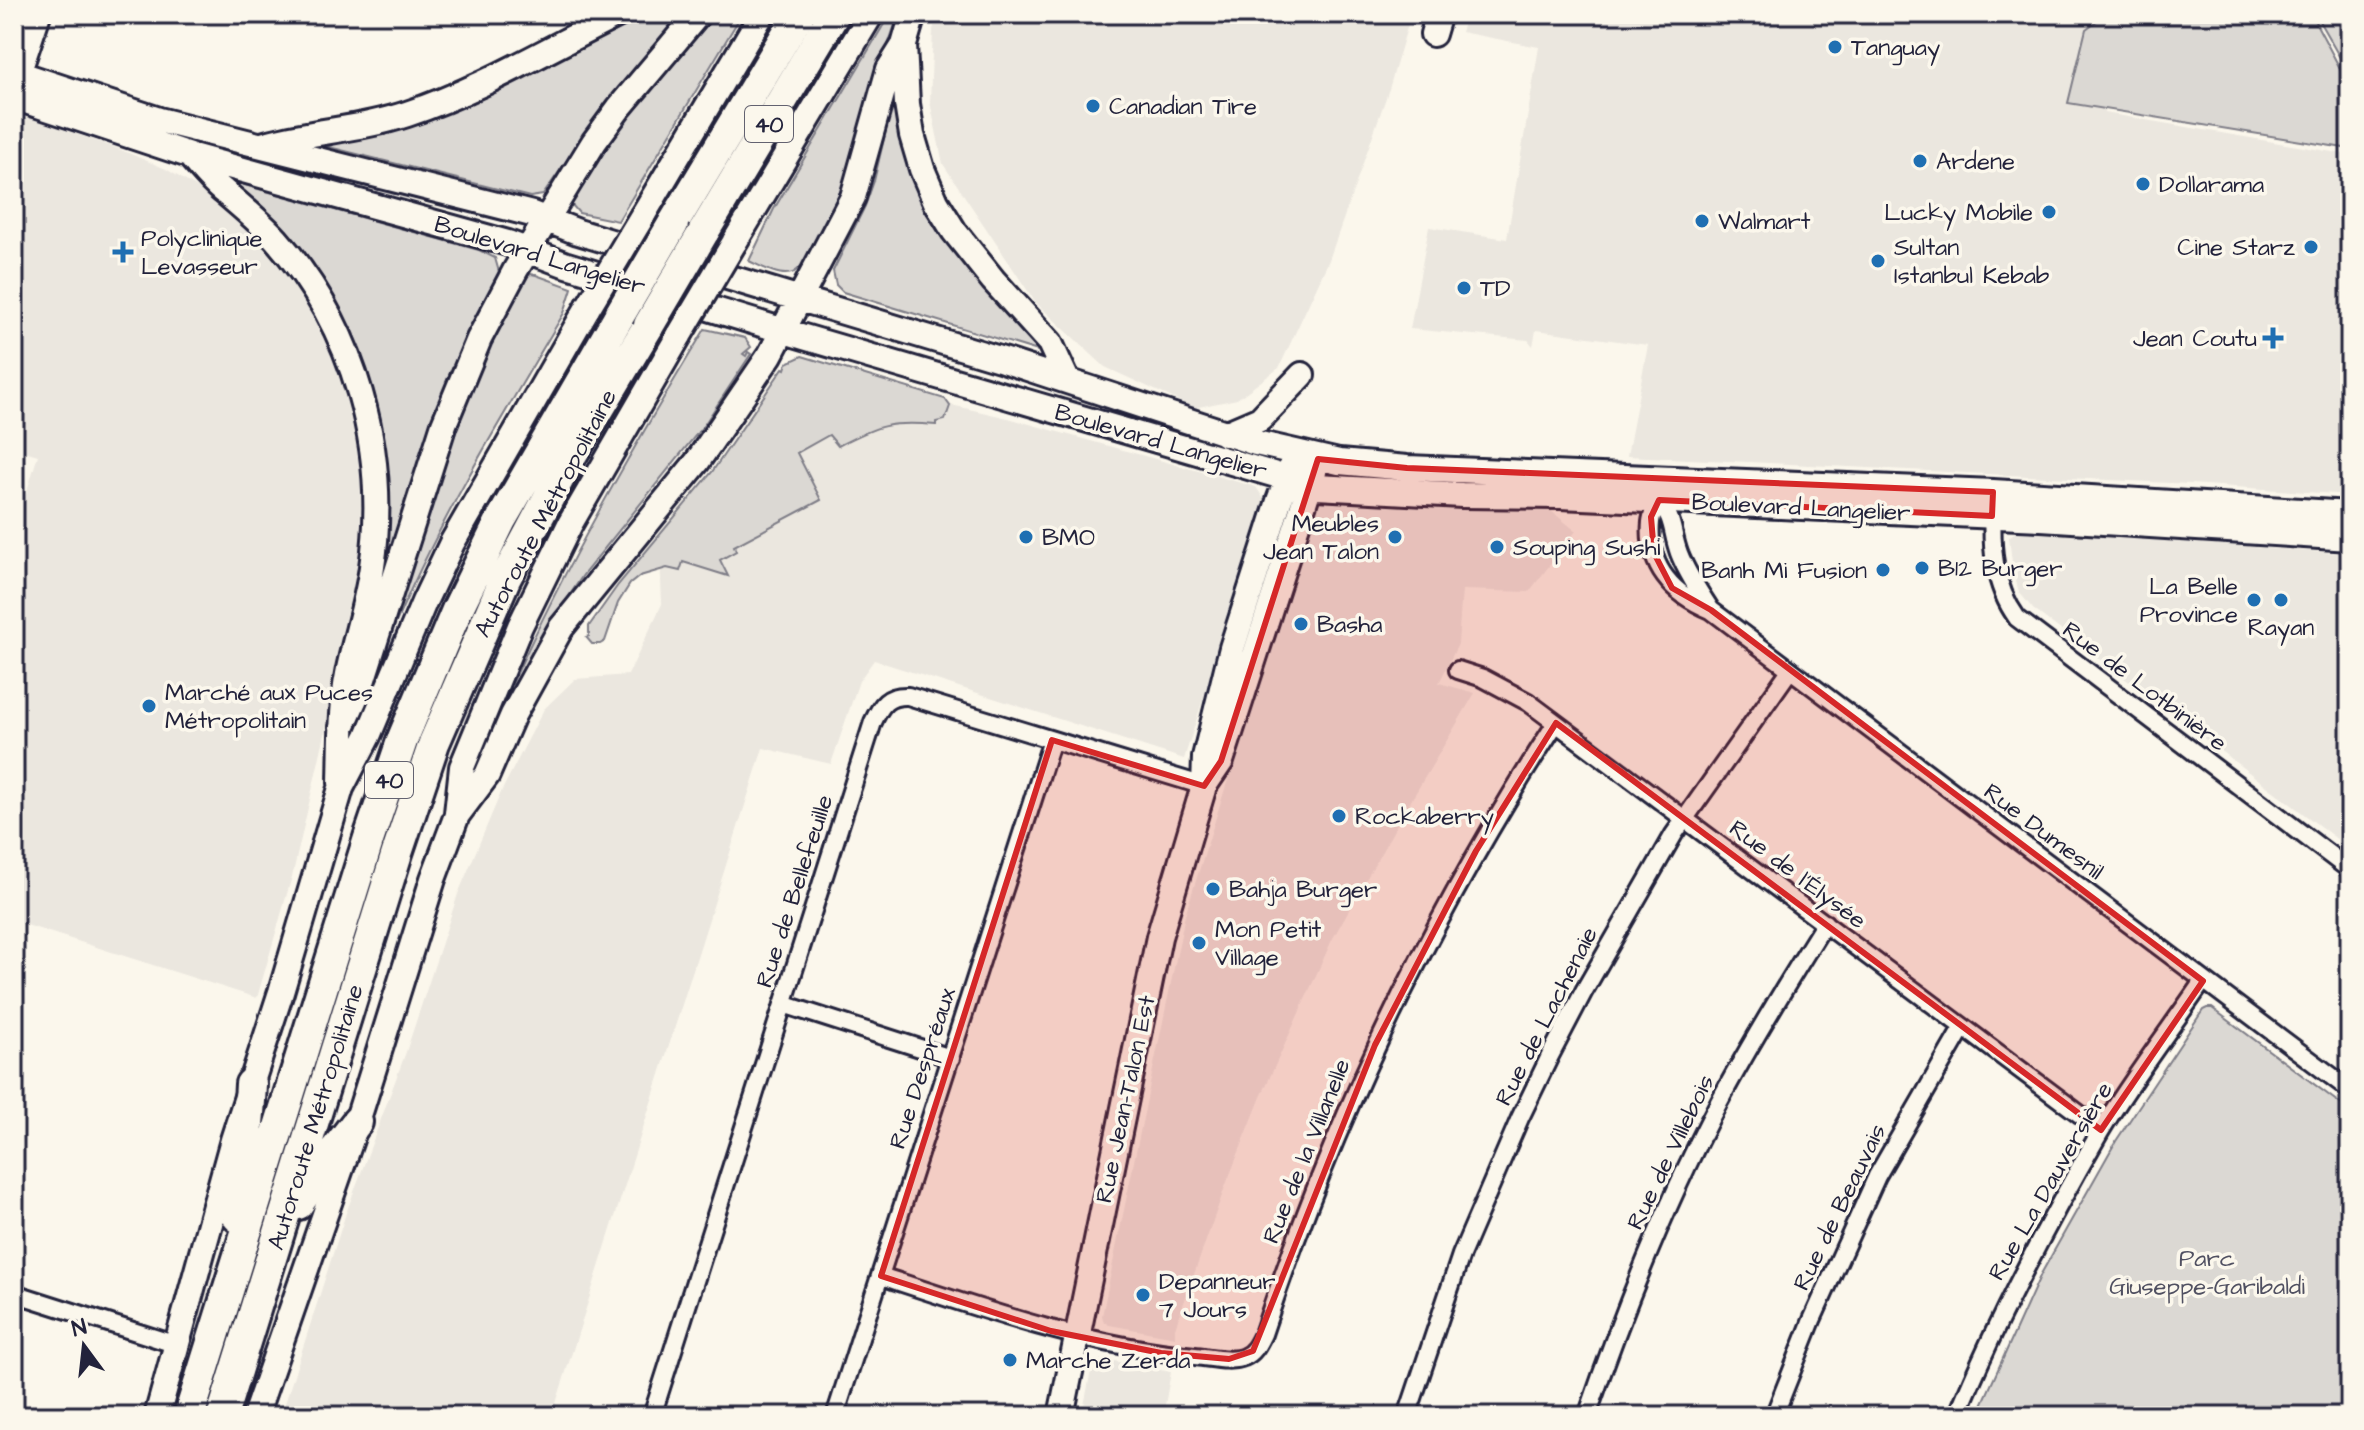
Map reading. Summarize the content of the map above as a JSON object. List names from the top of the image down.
{
  "streets": {
    "highway": ["40", "Autoroute Métropolitaine"],
    "main road": ["Boulevard Langelier", "Rue Jean-Talon Est"],
    "street": [
      "Rue de Lotbinière",
      "Rue Dumesnil",
      "Rue de l'Élysée",
      "Rue de Bellefeuille",
      "Rue de Lachenaie",
      "Rue Despréaux",
      "Rue de la Villanelle",
      "Rue de Villebois",
      "Rue La Dauversière",
      "Rue de Beauvais"
    ]
  },
  "crossings": [
    ["Boulevard Langelier", "Rue de Lotbinière"],
    ["Boulevard Langelier", "Rue Dumesnil"],
    ["Boulevard Langelier", "Rue Jean-Talon Est"],
    ["Rue Dumesnil", "Rue de Lachenaie"],
    ["Rue Dumesnil", "Rue La Dauversière"],
    ["Rue de l'Élysée", "Rue de Lachenaie"],
    ["Rue de l'Élysée", "Rue de la Villanelle"],
    ["Rue de l'Élysée", "Rue de Villebois"],
    ["Rue de l'Élysée", "Rue La Dauversière"],
    ["Rue de l'Élysée", "Rue de Beauvais"],
    ["Rue de Bellefeuille", "Rue Despréaux"],
    ["Rue de Bellefeuille", "Rue Jean-Talon Est"],
    ["Rue Despréaux", "Rue de la Villanelle"],
    ["Rue Jean-Talon Est", "Rue de la Villanelle"]
  ],
  "parks": ["Parc Giuseppe-Garibaldi"],
  "places": {
    "other": [
      "Tanguay",
      "Canadian Tire",
      "Ardene",
      "Dollarama",
      "Lucky Mobile",
      "Walmart",
      "Cine Starz",
      "Sultan Istanbul Kebab",
      "TD",
      "BMO",
      "Meubles Jean Talon",
      "Souping Sushi",
      "B12 Burger",
      "Banh Mi Fusion",
      "La Belle Province",
      "Rayan",
      "Basha",
      "Marché aux Puces Métropolitain",
      "Rockaberry",
      "Bahja Burger",
      "Mon Petit Village",
      "Depanneur 7 Jours",
      "Marche Zerda"
    ],
    "health": ["Polyclinique Levasseur", "Jean Coutu"]
  },
  "north": "top"
}
